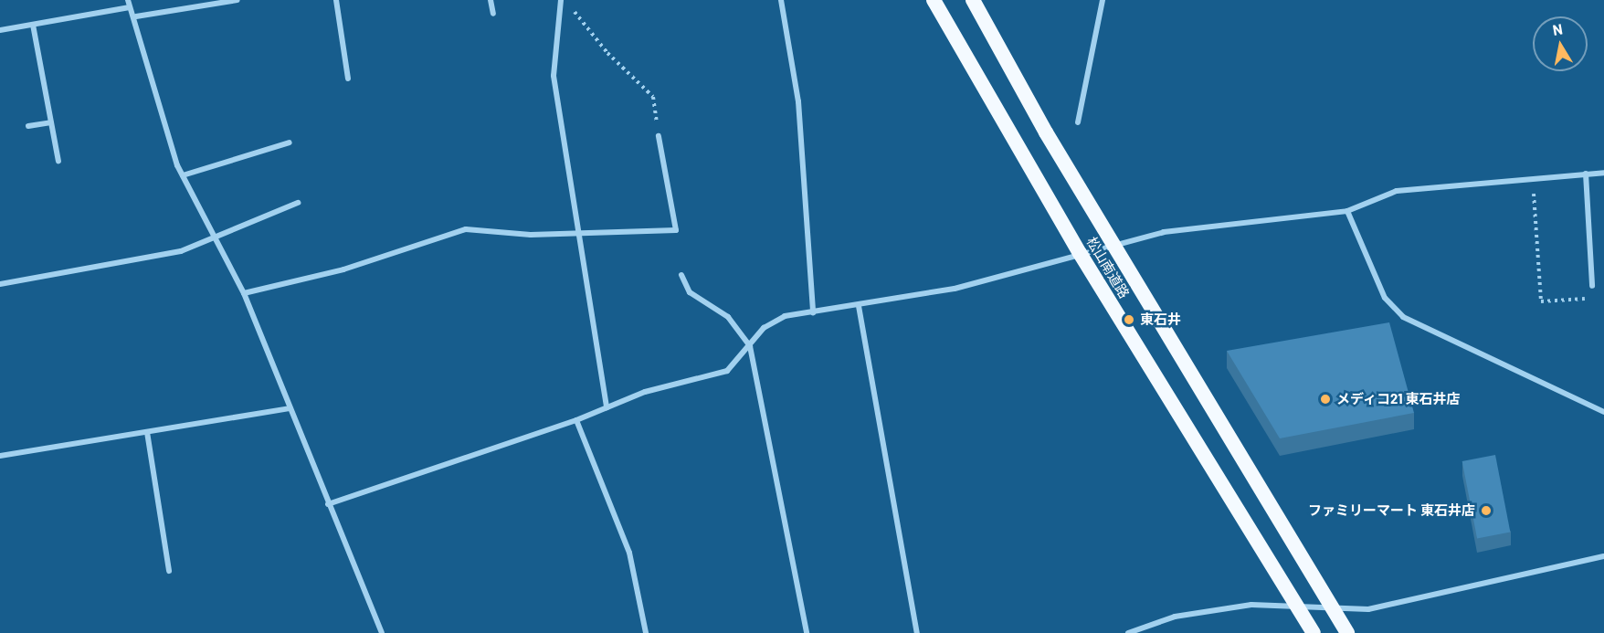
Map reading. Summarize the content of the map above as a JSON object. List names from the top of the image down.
{
  "streets": {
    "highway": ["松山南道路"]
  },
  "places": ["東石井", "メディコ21 東石井店", "ファミリーマート 東石井店"],
  "north": "top"
}
